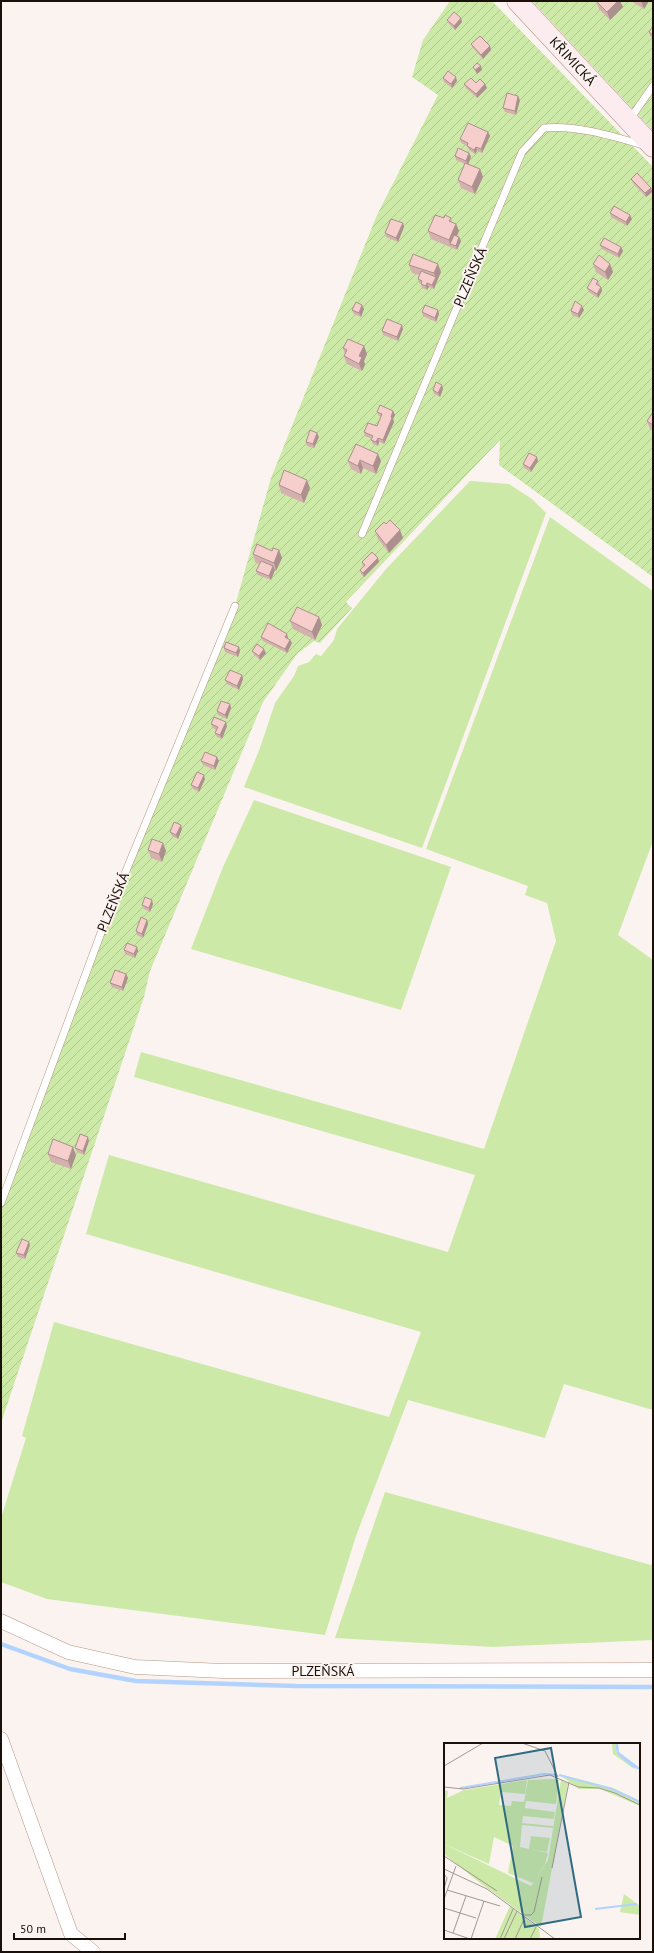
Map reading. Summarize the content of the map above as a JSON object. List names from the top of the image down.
{
  "streets": {
    "main road": ["KŘIMICKÁ", "PLZEŇSKÁ"]
  },
  "crossings": [
    ["KŘIMICKÁ", "PLZEŇSKÁ"]
  ],
  "scale_bar": "50 m"
}
